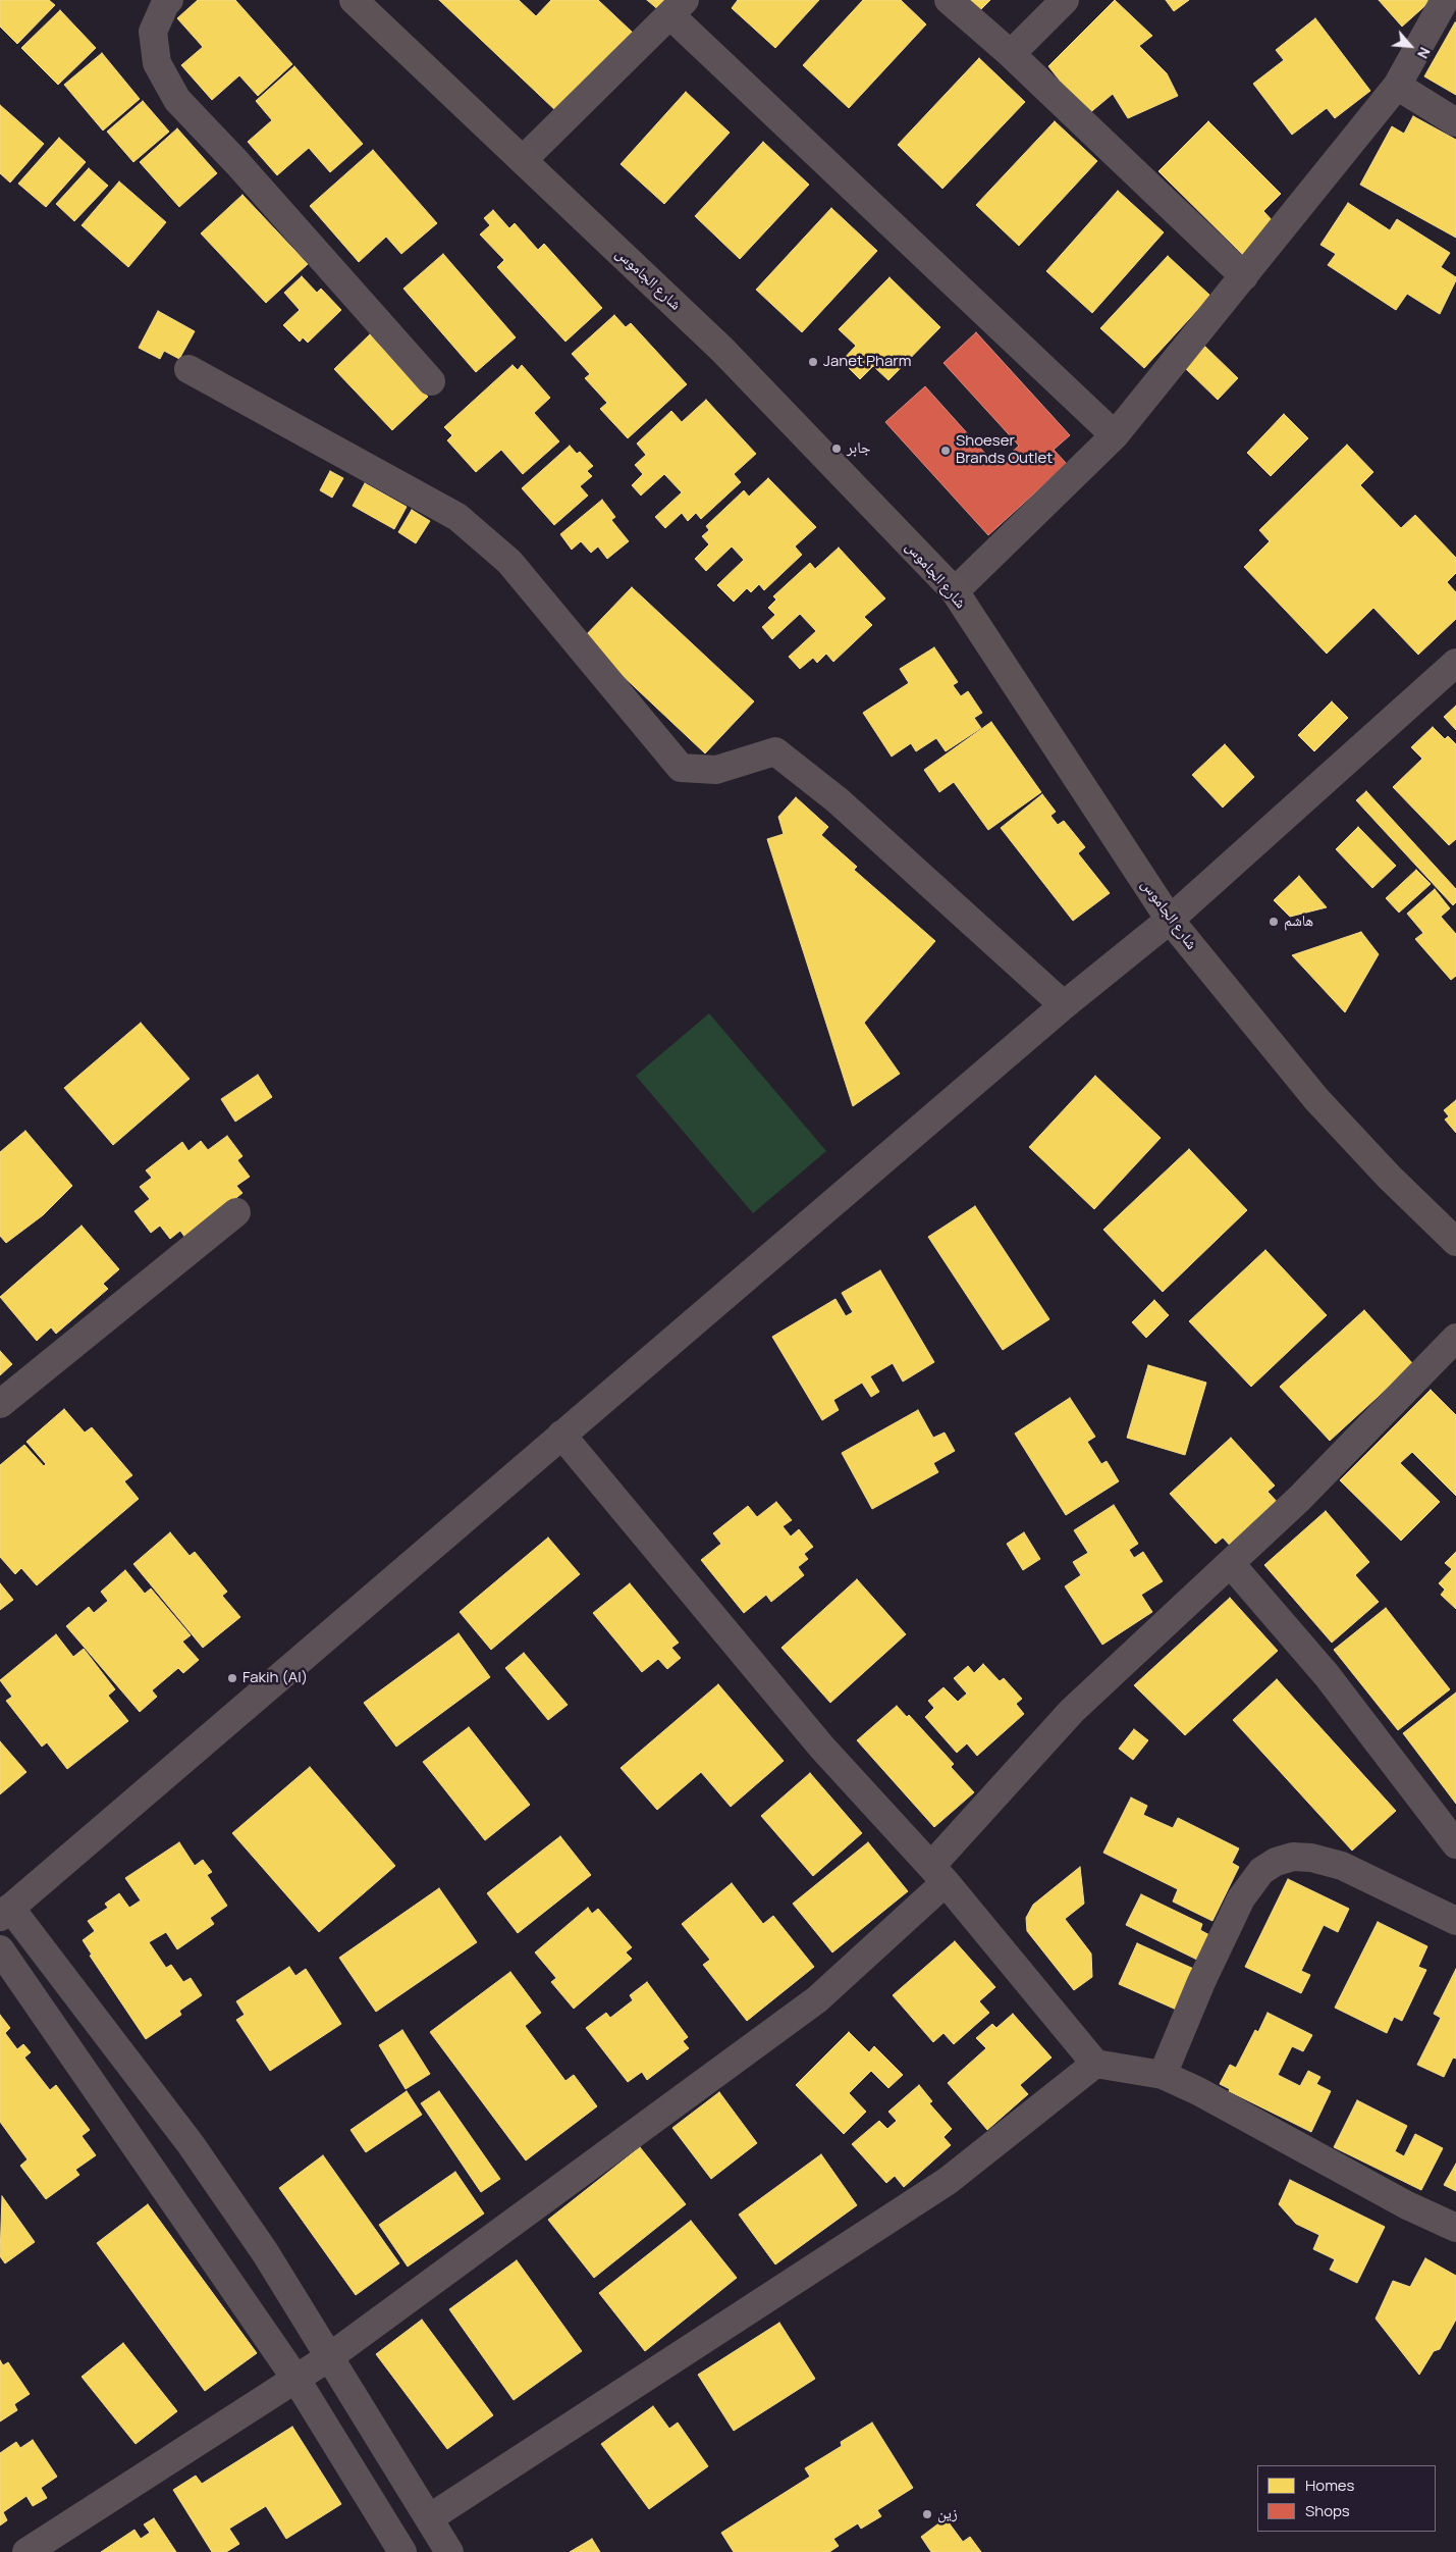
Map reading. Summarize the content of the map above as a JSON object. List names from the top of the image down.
{
  "streets": {
    "street": ["شارع الجاموس"]
  },
  "places": [
    "Janet Pharm",
    "جابر",
    "Shoeser Brands Outlet",
    "هاشم",
    "Fakih (Al)",
    "زين"
  ],
  "legend": ["Homes", "Shops"],
  "north": "bottom right"
}
